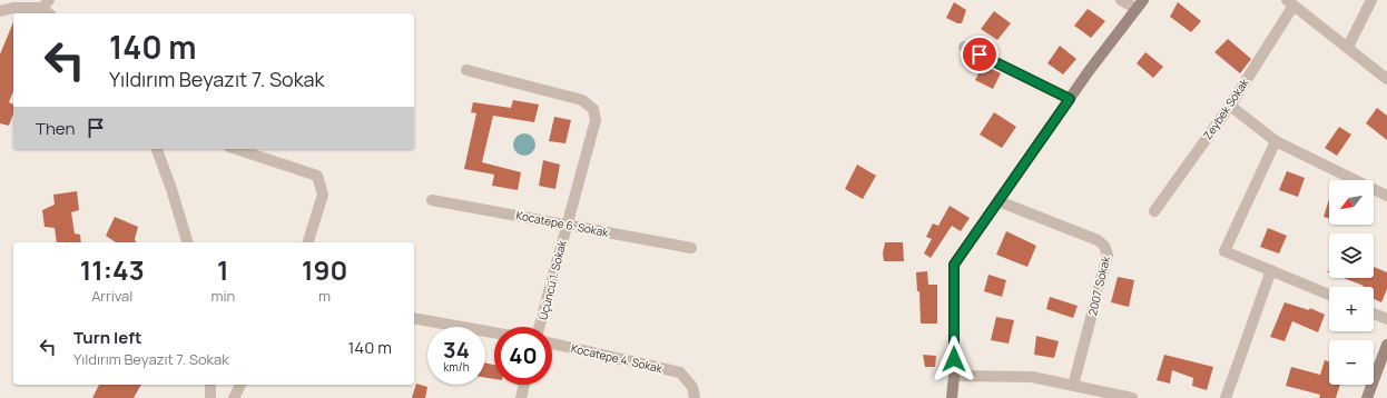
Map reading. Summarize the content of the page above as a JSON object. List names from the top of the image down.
{
  "streets": {
    "street": [
      "Zeybek Sokak",
      "Kocatepe 6. Sokak",
      "Üçüncü 1. Sokak",
      "2007. Sokak",
      "Kocatepe 4. Sokak"
    ]
  },
  "crossings": [
    ["Kocatepe 6. Sokak", "Üçüncü 1. Sokak"]
  ],
  "north": "bottom left",
  "page": {
    "turn": ["140 m", "Yıldırım Beyazıt 7. Sokak"],
    "then": "Then",
    "map_buttons": ["+", "−"],
    "eta": [
      "11:43",
      "Arrival",
      "1",
      "min",
      "190",
      "m"
    ],
    "list": [
      {
        "name": "Turn left",
        "note": "Yıldırım Beyazıt 7. Sokak",
        "value": "140 m"
      }
    ],
    "speed": "34 km/h",
    "limit": "40"
  }
}
